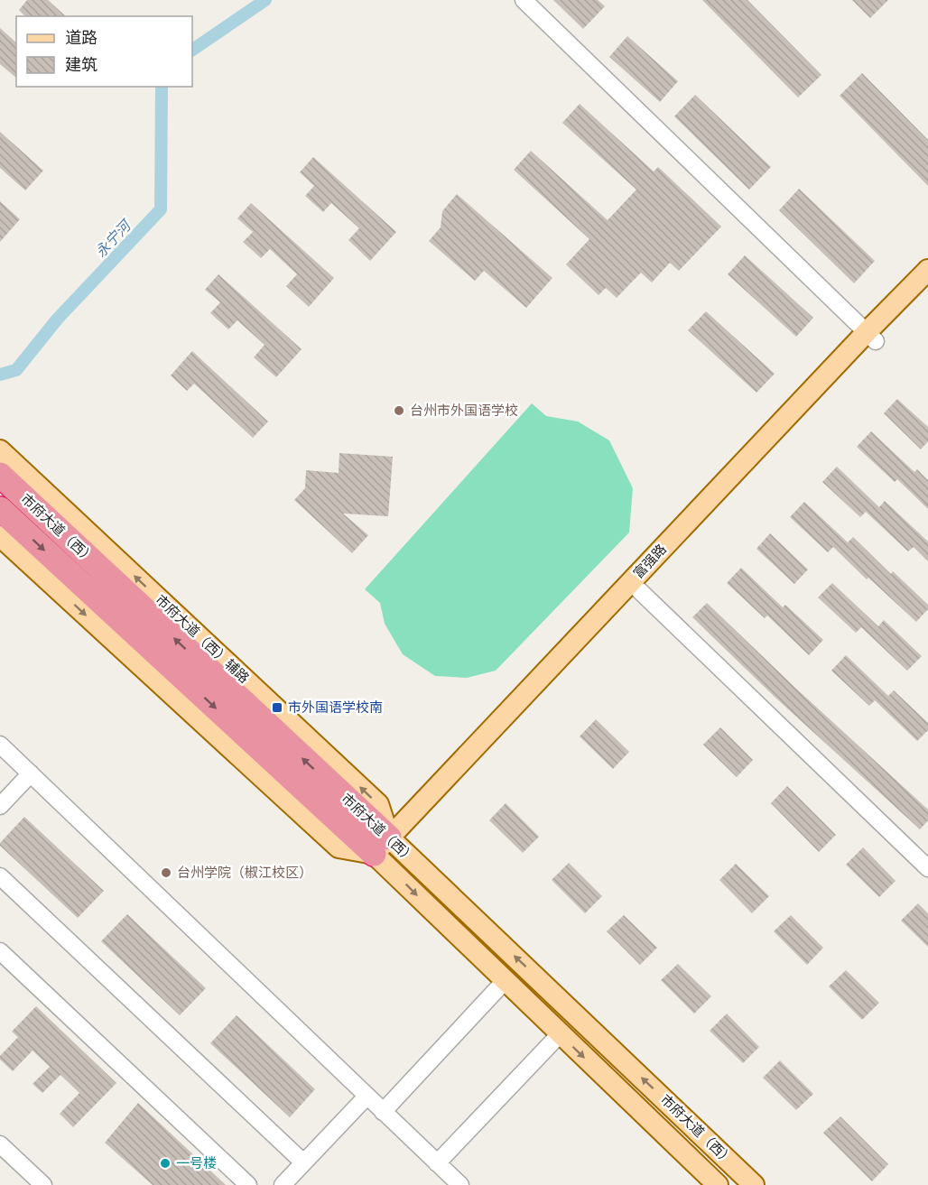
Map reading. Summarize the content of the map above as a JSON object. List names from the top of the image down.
{
  "streets": {
    "highway": ["市府大道（西）"],
    "main road": ["富强路", "市府大道（西）辅路"]
  },
  "crossings": [
    ["市府大道（西）", "富强路"],
    ["市府大道（西）", "市府大道（西）辅路"],
    ["富强路", "市府大道（西）辅路"]
  ],
  "water": ["永宁河"],
  "places": {
    "other": ["台州市外国语学校", "台州学院（椒江校区）", "一号楼"],
    "transit": ["市外国语学校南"]
  },
  "legend": ["道路", "建筑"]
}
